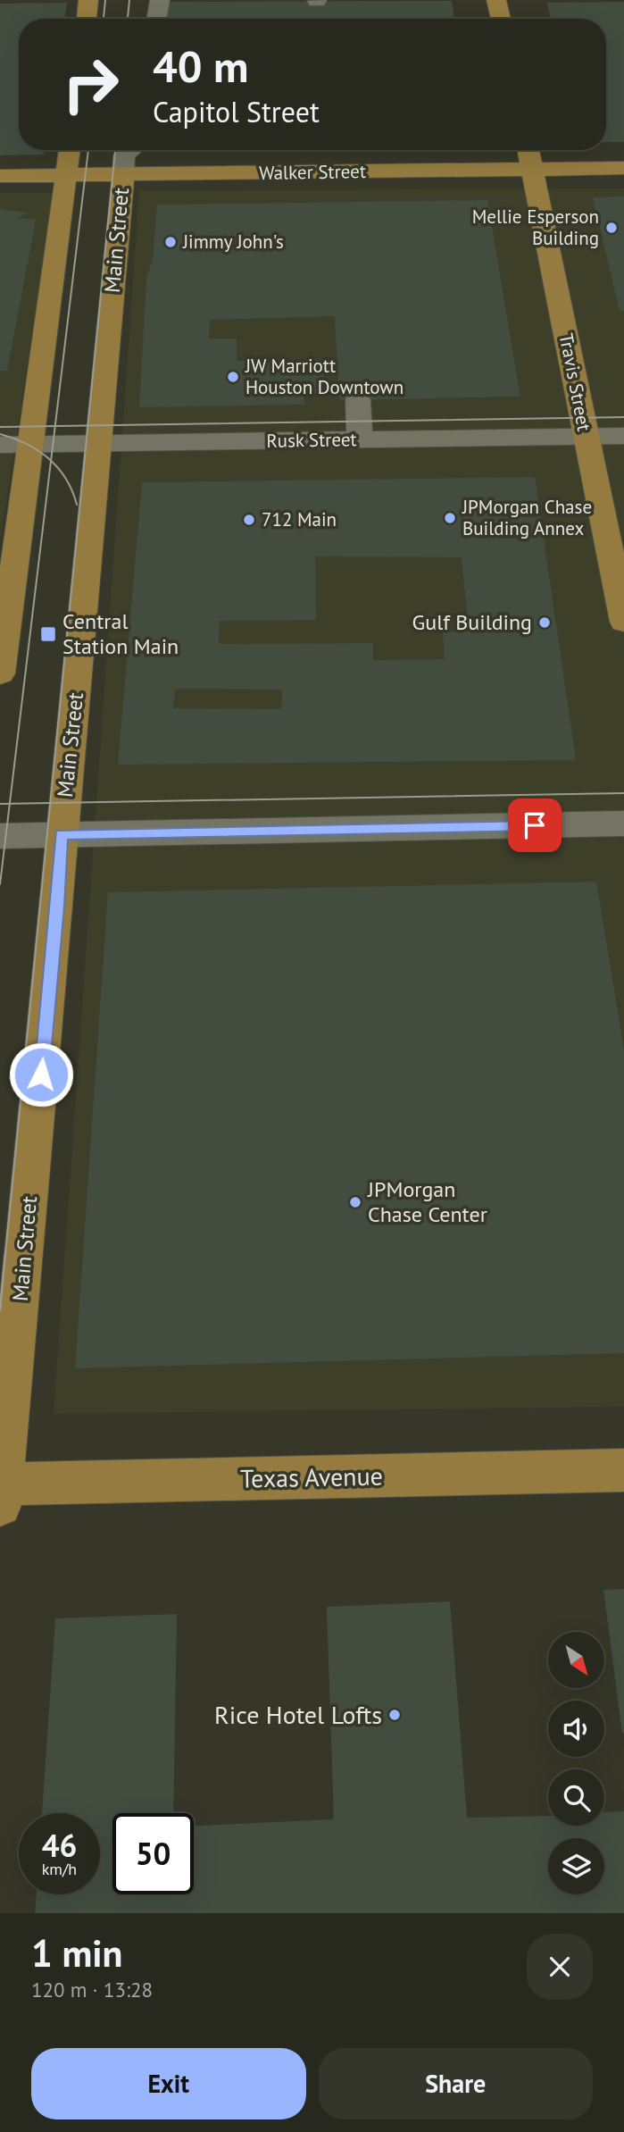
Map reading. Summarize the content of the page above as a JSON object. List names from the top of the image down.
{
  "streets": {
    "main road": [
      "Walker Street",
      "Main Street",
      "Travis Street",
      "Texas Avenue"
    ],
    "street": ["Rusk Street"]
  },
  "crossings": [
    ["Walker Street", "Main Street"],
    ["Walker Street", "Travis Street"],
    ["Main Street", "Rusk Street"],
    ["Main Street", "Texas Avenue"],
    ["Travis Street", "Rusk Street"]
  ],
  "places": {
    "other": [
      "Mellie Esperson Building",
      "Jimmy John's",
      "JW Marriott Houston Downtown",
      "JPMorgan Chase Building Annex",
      "712 Main",
      "Gulf Building",
      "JPMorgan Chase Center",
      "Rice Hotel Lofts"
    ],
    "transit": ["Central Station Main"]
  },
  "north": "bottom right",
  "page": {
    "turn": ["40 m", "Capitol Street"],
    "speed": "46 km/h",
    "limit": "50",
    "heading": ["1 min", "120 m · 13:28"],
    "buttons": ["Exit", "Share"]
  }
}
